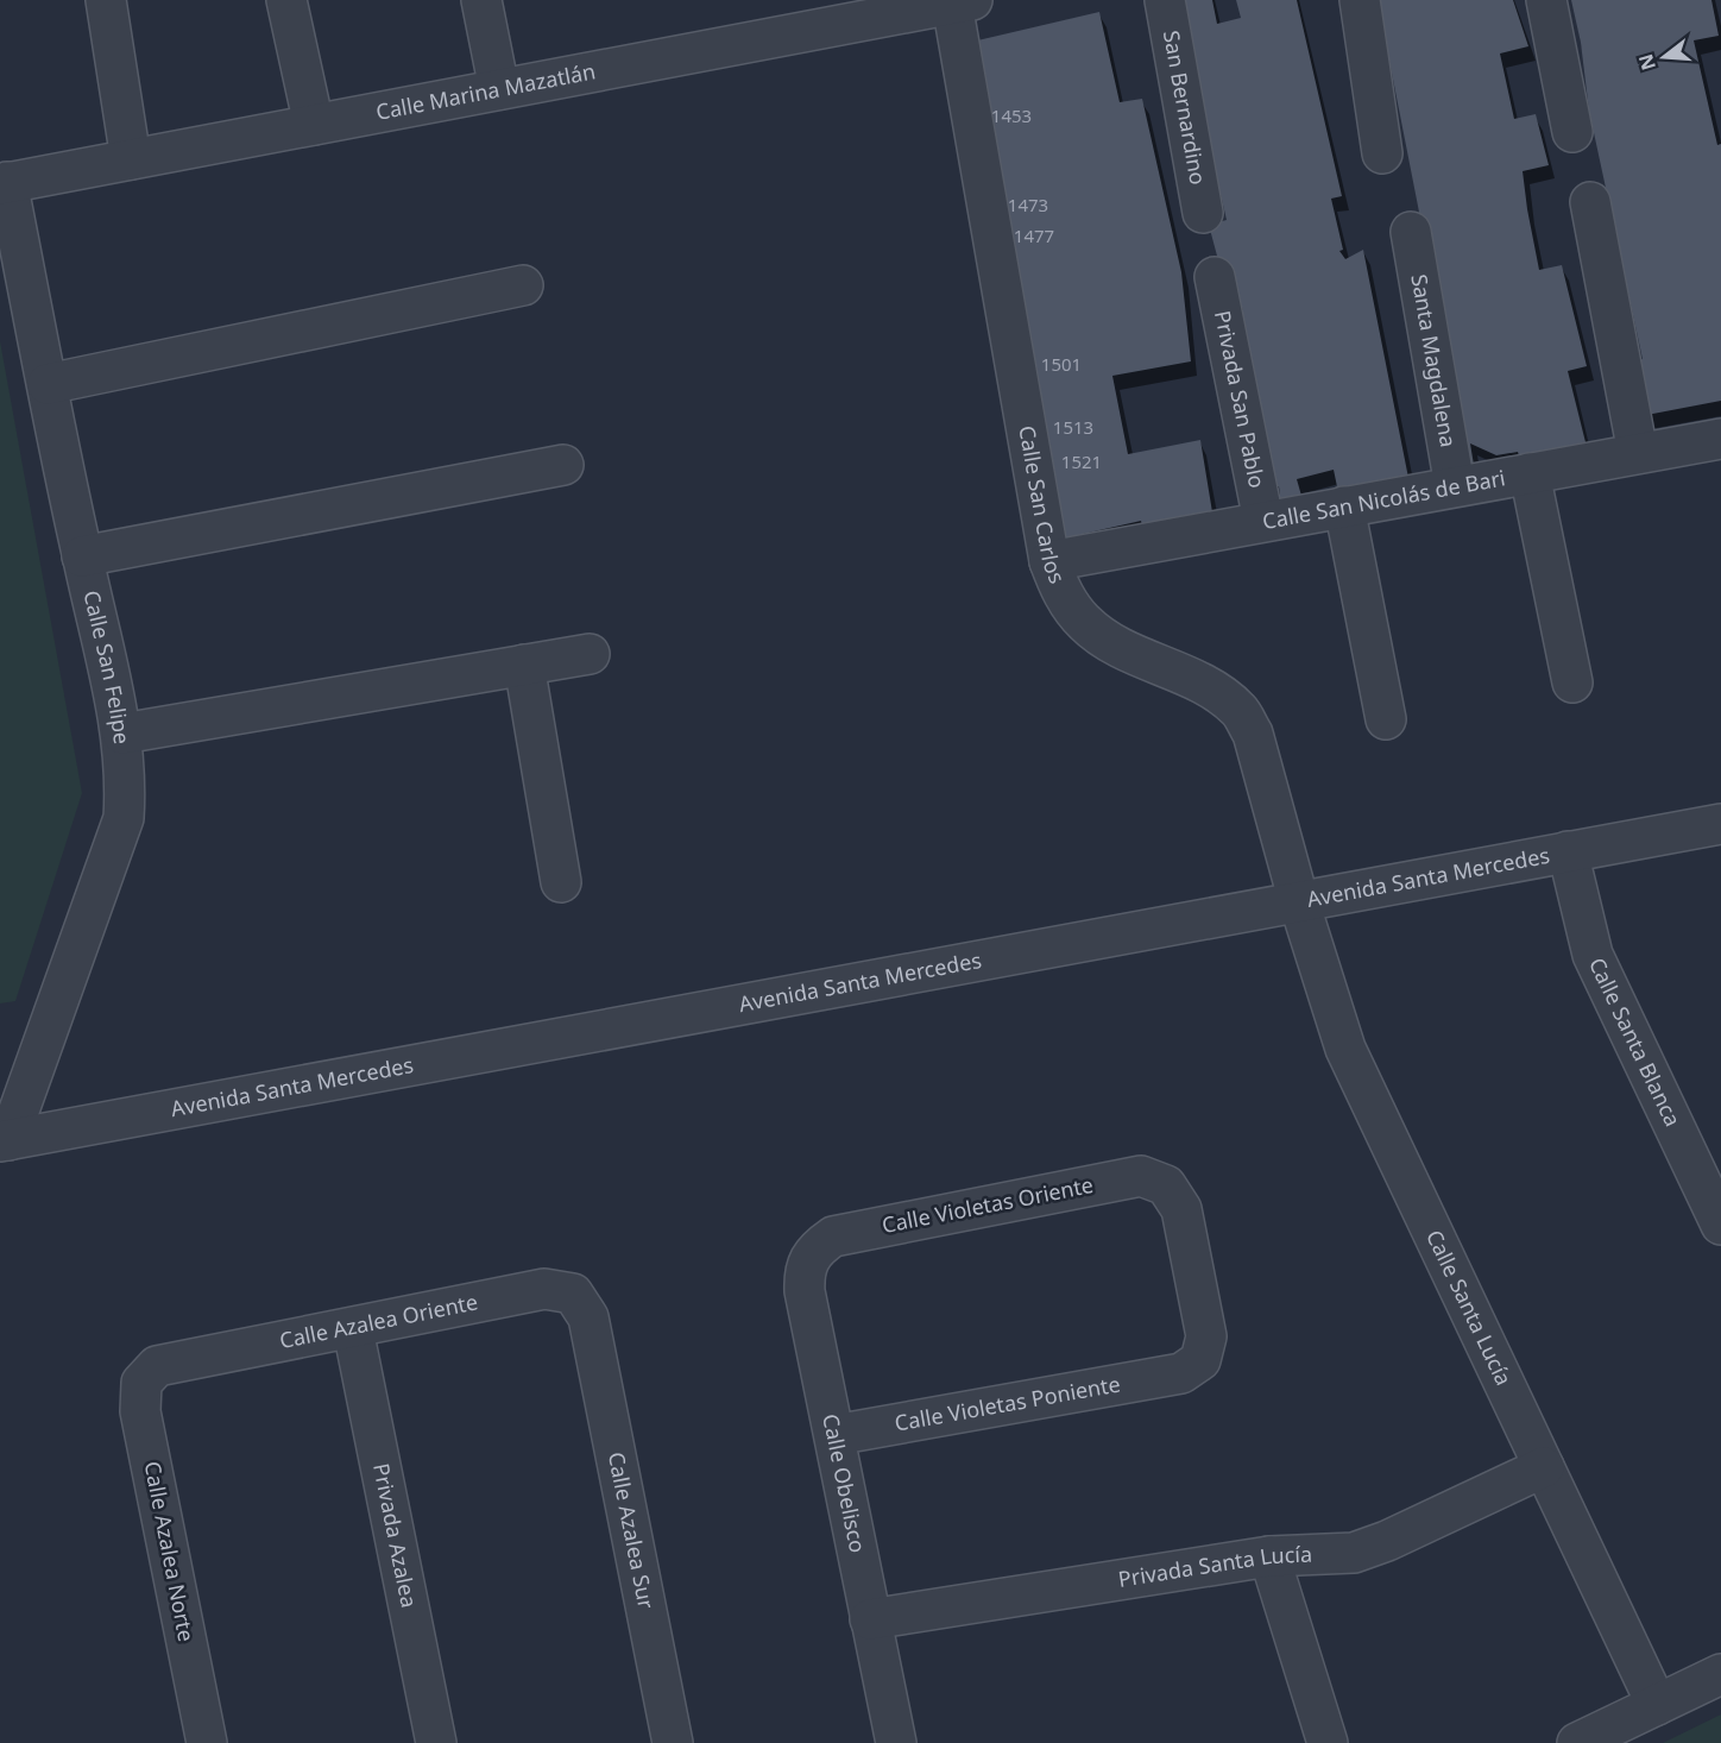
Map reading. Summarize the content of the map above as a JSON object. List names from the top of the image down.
{
  "streets": {
    "street": [
      "Calle Marina Mazatlán",
      "San Bernardino",
      "Santa Magdalena",
      "Privada San Pablo",
      "Calle San Nicolás de Bari",
      "Calle San Carlos",
      "Calle San Felipe",
      "Avenida Santa Mercedes",
      "Calle Santa Blanca",
      "Calle Violetas Oriente",
      "Calle Santa Lucía",
      "Calle Azalea Oriente",
      "Calle Violetas Poniente",
      "Calle Obelisco",
      "Calle Azalea Sur",
      "Privada Azalea",
      "Calle Azalea Norte",
      "Privada Santa Lucía"
    ]
  },
  "crossings": [
    ["Calle Marina Mazatlán", "Calle San Carlos"],
    ["Calle Marina Mazatlán", "Calle San Felipe"],
    ["Santa Magdalena", "Calle San Nicolás de Bari"],
    ["Privada San Pablo", "Calle San Nicolás de Bari"],
    ["Calle San Nicolás de Bari", "Calle San Carlos"],
    ["Calle San Carlos", "Avenida Santa Mercedes"],
    ["Calle San Carlos", "Calle Santa Lucía"],
    ["Calle San Felipe", "Avenida Santa Mercedes"],
    ["Avenida Santa Mercedes", "Calle Santa Blanca"],
    ["Avenida Santa Mercedes", "Calle Santa Lucía"],
    ["Calle Violetas Oriente", "Calle Violetas Poniente"],
    ["Calle Violetas Oriente", "Calle Obelisco"],
    ["Calle Santa Lucía", "Privada Santa Lucía"],
    ["Calle Azalea Oriente", "Calle Azalea Sur"],
    ["Calle Azalea Oriente", "Privada Azalea"],
    ["Calle Azalea Oriente", "Calle Azalea Norte"],
    ["Calle Violetas Poniente", "Calle Obelisco"],
    ["Calle Obelisco", "Privada Santa Lucía"]
  ],
  "house_numbers": [
    "1453",
    "1473",
    "1477",
    "1501",
    "1513",
    "1521"
  ],
  "north": "left"
}
